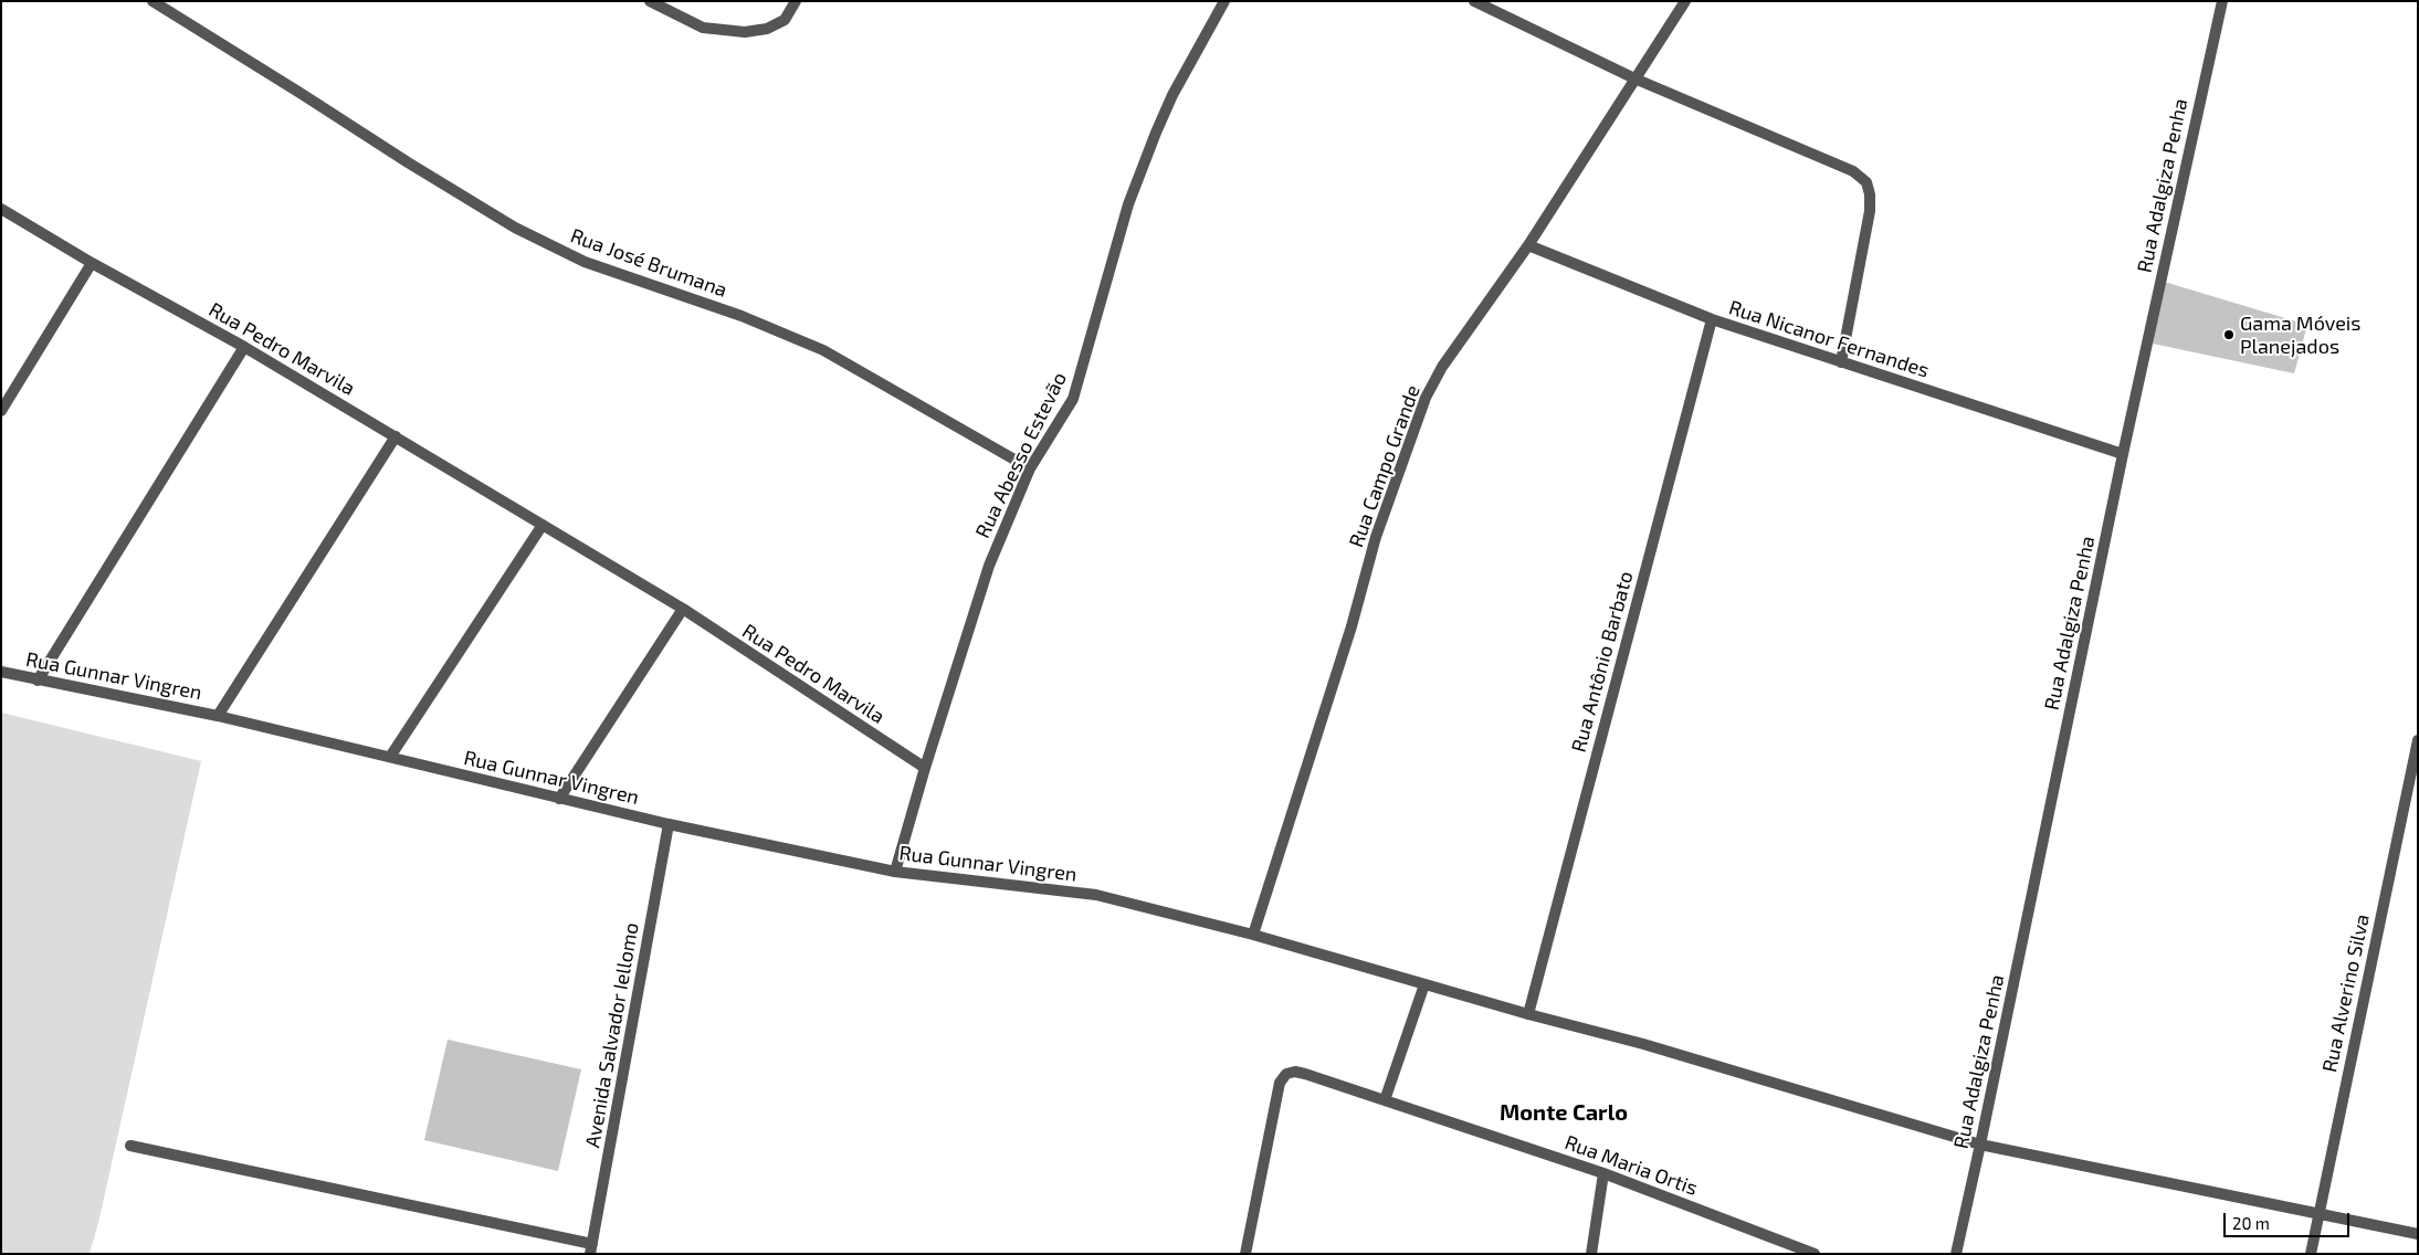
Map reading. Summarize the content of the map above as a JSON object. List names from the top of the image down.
{
  "streets": {
    "street": [
      "Rua Adalgiza Penha",
      "Rua José Brumana",
      "Rua Nicanor Fernandes",
      "Rua Pedro Marvila",
      "Rua Abesso Estevão",
      "Rua Campo Grande",
      "Rua Antônio Barbato",
      "Rua Gunnar Vingren",
      "Rua Alverino Silva",
      "Avenida Salvador Iellomo",
      "Rua Maria Ortis"
    ]
  },
  "crossings": [
    ["Rua Adalgiza Penha", "Rua Nicanor Fernandes"],
    ["Rua Adalgiza Penha", "Rua Gunnar Vingren"],
    ["Rua José Brumana", "Rua Abesso Estevão"],
    ["Rua Nicanor Fernandes", "Rua Campo Grande"],
    ["Rua Nicanor Fernandes", "Rua Antônio Barbato"],
    ["Rua Pedro Marvila", "Rua Abesso Estevão"],
    ["Rua Abesso Estevão", "Rua Gunnar Vingren"],
    ["Rua Campo Grande", "Rua Gunnar Vingren"],
    ["Rua Antônio Barbato", "Rua Gunnar Vingren"],
    ["Rua Gunnar Vingren", "Rua Alverino Silva"],
    ["Rua Gunnar Vingren", "Avenida Salvador Iellomo"]
  ],
  "districts": ["Monte Carlo"],
  "places": ["Gama Móveis Planejados"],
  "scale_bar": "20 m"
}
